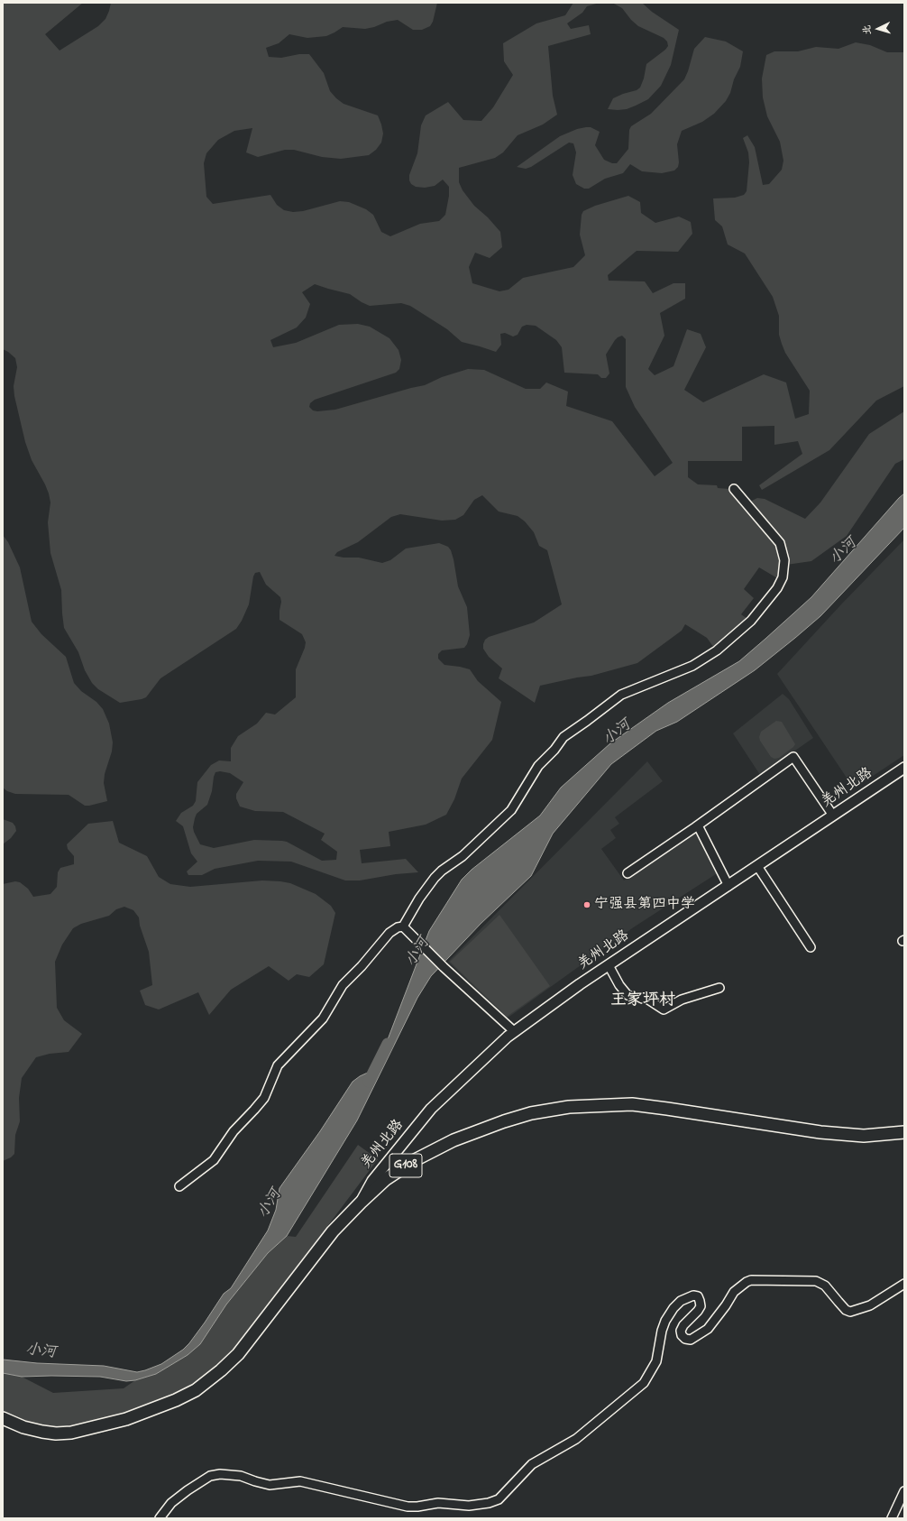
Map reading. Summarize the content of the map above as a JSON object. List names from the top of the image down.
{
  "streets": {
    "highway": ["G108"],
    "main road": ["羌州北路"]
  },
  "crossings": [
    ["羌州北路", "G108"]
  ],
  "districts": ["王家坪村"],
  "water": ["小河"],
  "places": ["宁强县第四中学"],
  "north": "left"
}
